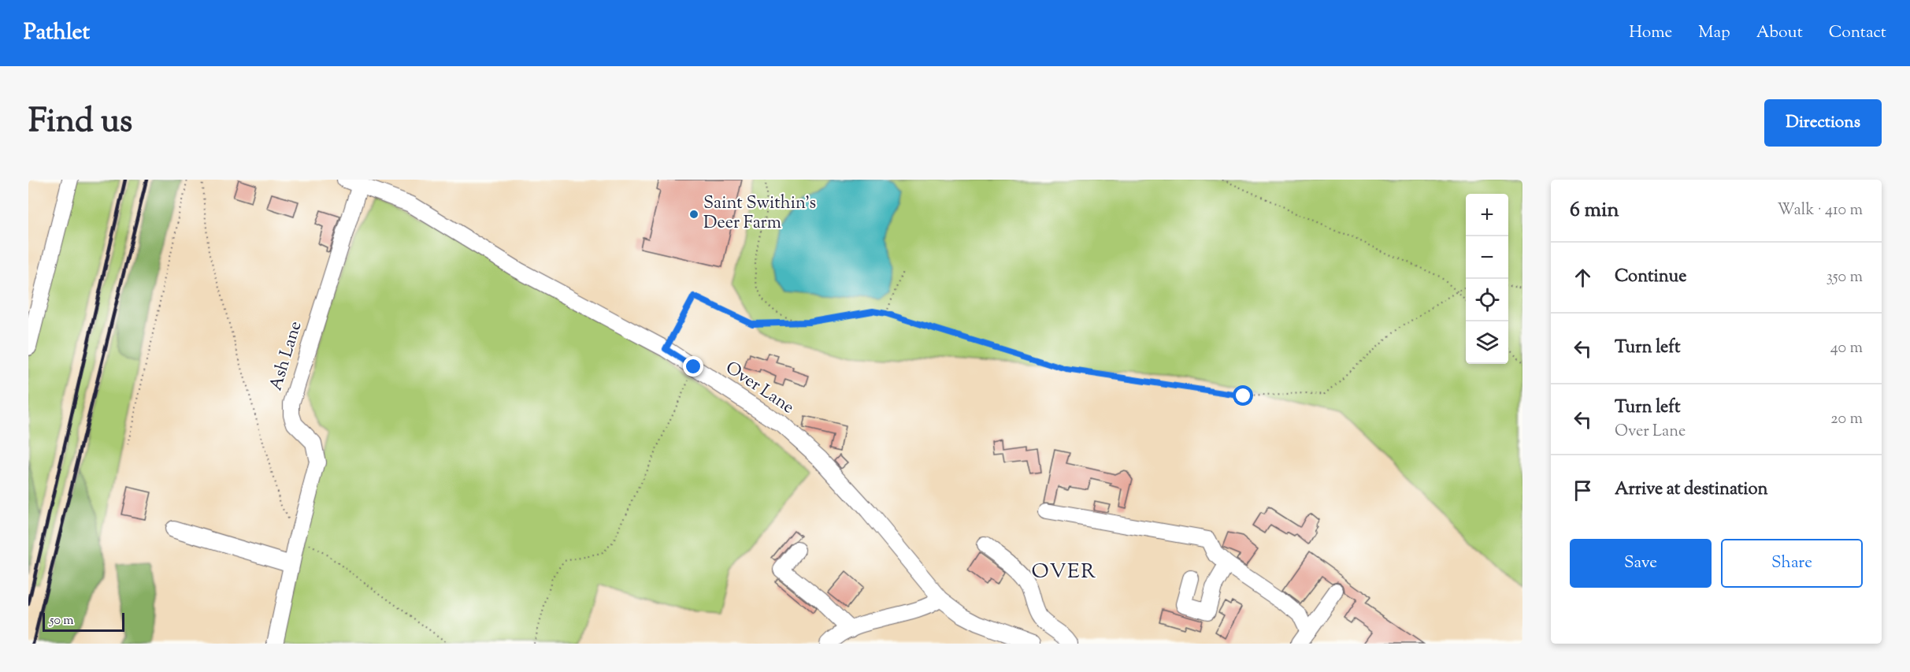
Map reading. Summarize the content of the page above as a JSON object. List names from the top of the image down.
{
  "streets": {
    "street": ["Ash Lane", "Over Lane"]
  },
  "crossings": [
    ["Ash Lane", "Over Lane"]
  ],
  "districts": ["OVER"],
  "places": ["Saint Swithin's Deer Farm"],
  "scale_bar": "50 m",
  "page": {
    "header": "Pathlet",
    "nav": [
      "Home",
      "Map",
      "About",
      "Contact"
    ],
    "title": "Find us",
    "buttons": [
      "Directions",
      ["Save", "Share"]
    ],
    "heading": ["6 min", "Walk · 410 m"],
    "map_buttons": ["+", "−"],
    "list": [
      ["Continue", "350 m"],
      ["Turn left", "40 m"],
      ["Turn left", "Over Lane", "20 m"],
      "Arrive at destination"
    ],
    "scale": "50 m"
  }
}
